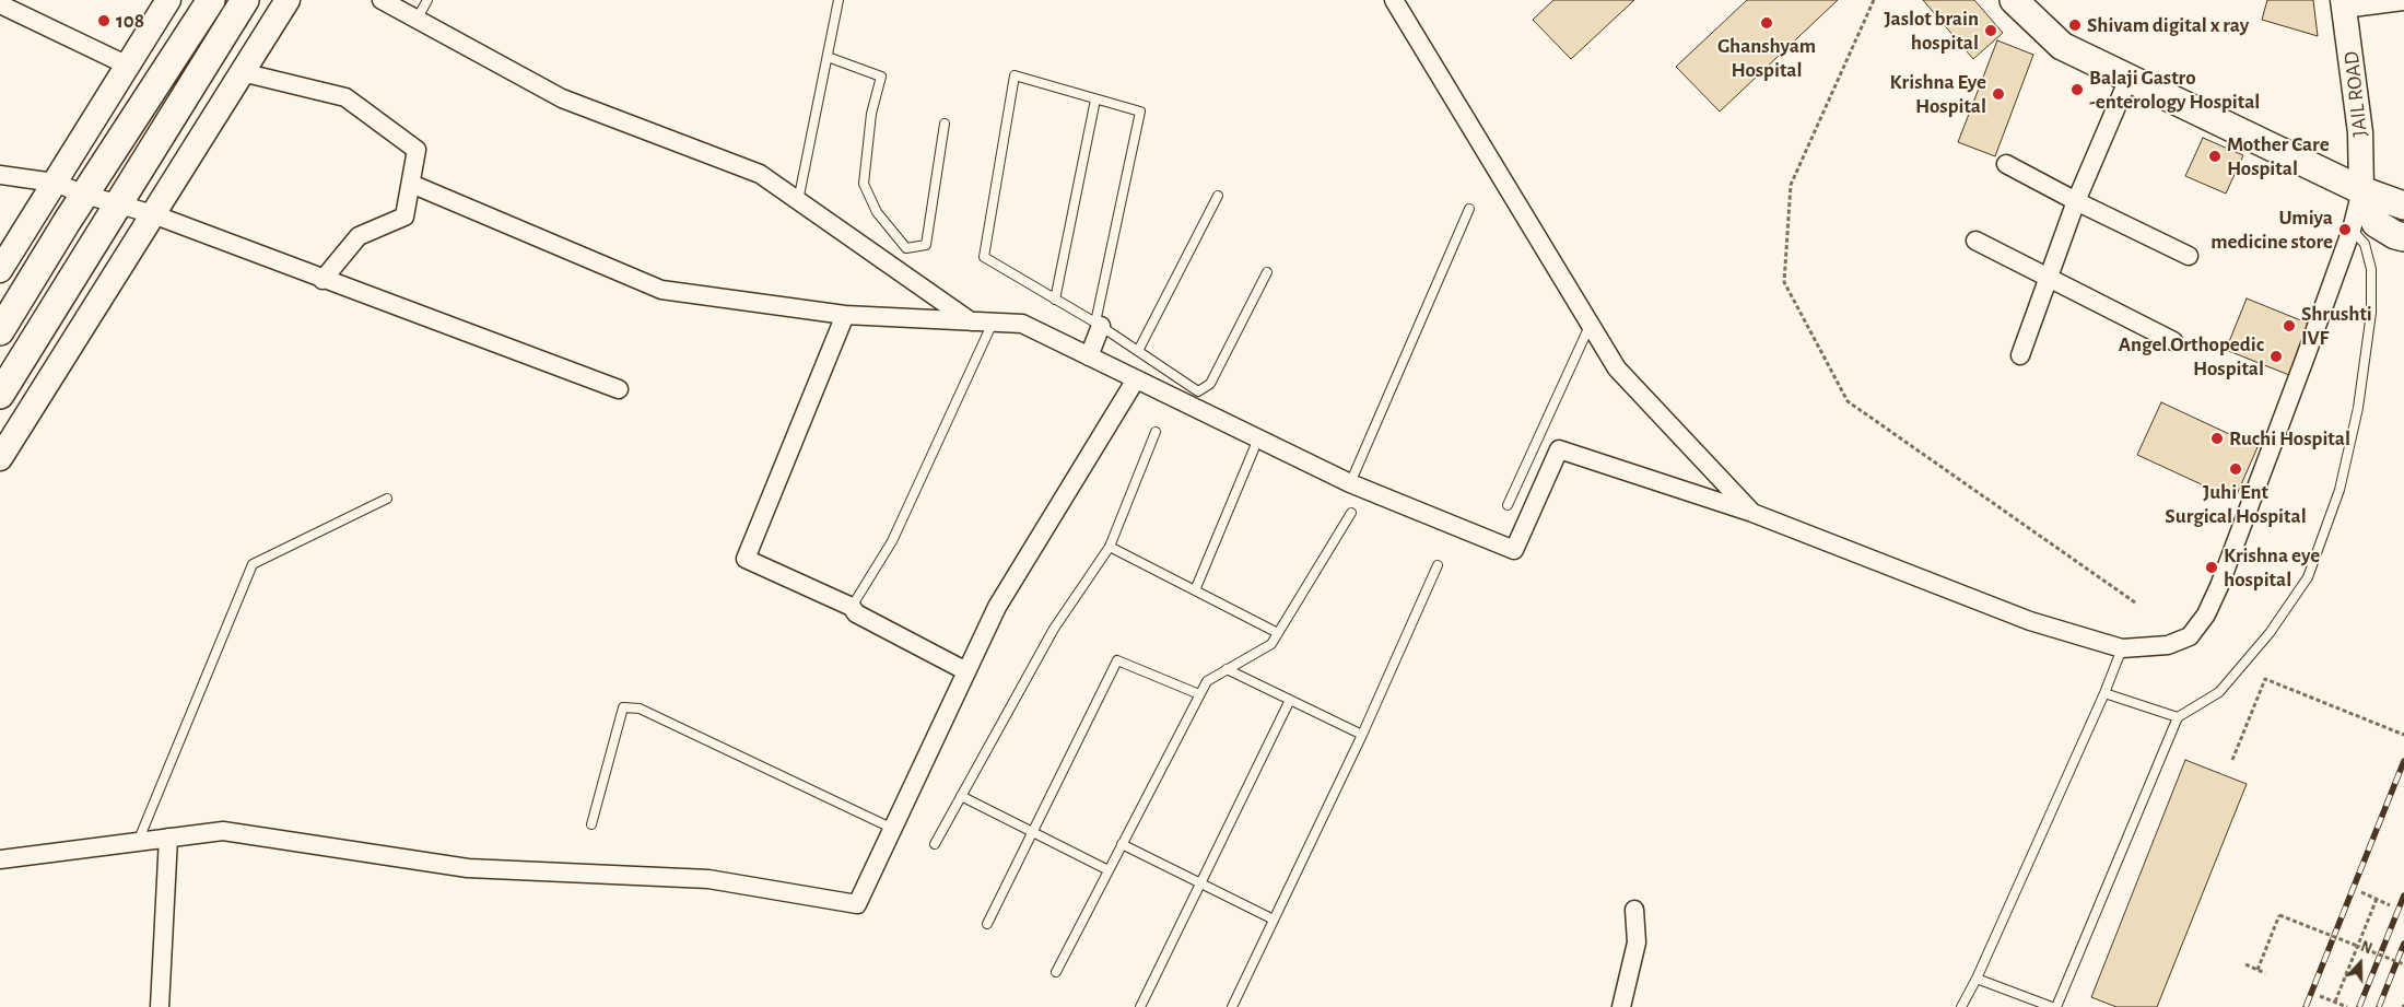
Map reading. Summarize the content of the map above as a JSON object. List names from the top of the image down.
{
  "streets": {
    "street": ["JAIL ROAD"]
  },
  "places": [
    "108",
    "Ghanshyam Hospital",
    "Shivam digital x ray",
    "Jaslot brain hospital",
    "Balaji Gastro -enterology Hospital",
    "Krishna Eye Hospital",
    "Mother Care Hospital",
    "Umiya medicine store",
    "Shrushti IVF",
    "Angel Orthopedic Hospital",
    "Ruchi Hospital",
    "Juhi Ent Surgical Hospital",
    "Krishna eye hospital"
  ],
  "north": "top"
}
